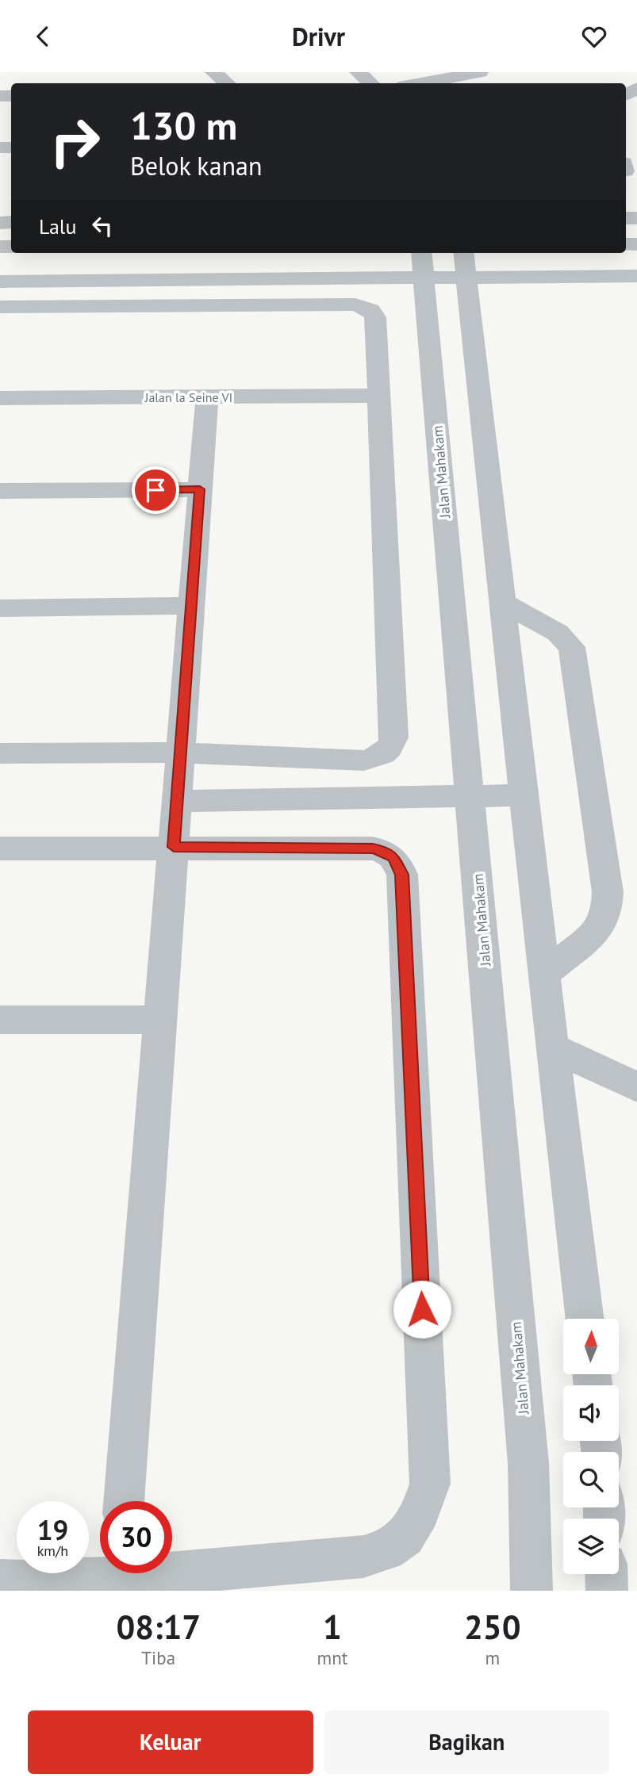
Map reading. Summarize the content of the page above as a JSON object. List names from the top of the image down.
{
  "streets": {
    "street": ["Jalan la Seine VI", "Jalan Mahakam"]
  },
  "north": "top",
  "page": {
    "header": "Drivr",
    "turn": ["130 m", "Belok kanan"],
    "then": "Lalu",
    "speed": "19 km/h",
    "limit": "30",
    "eta": [
      "08:17",
      "Tiba",
      "1",
      "mnt",
      "250",
      "m"
    ],
    "buttons": ["Keluar", "Bagikan"]
  }
}
